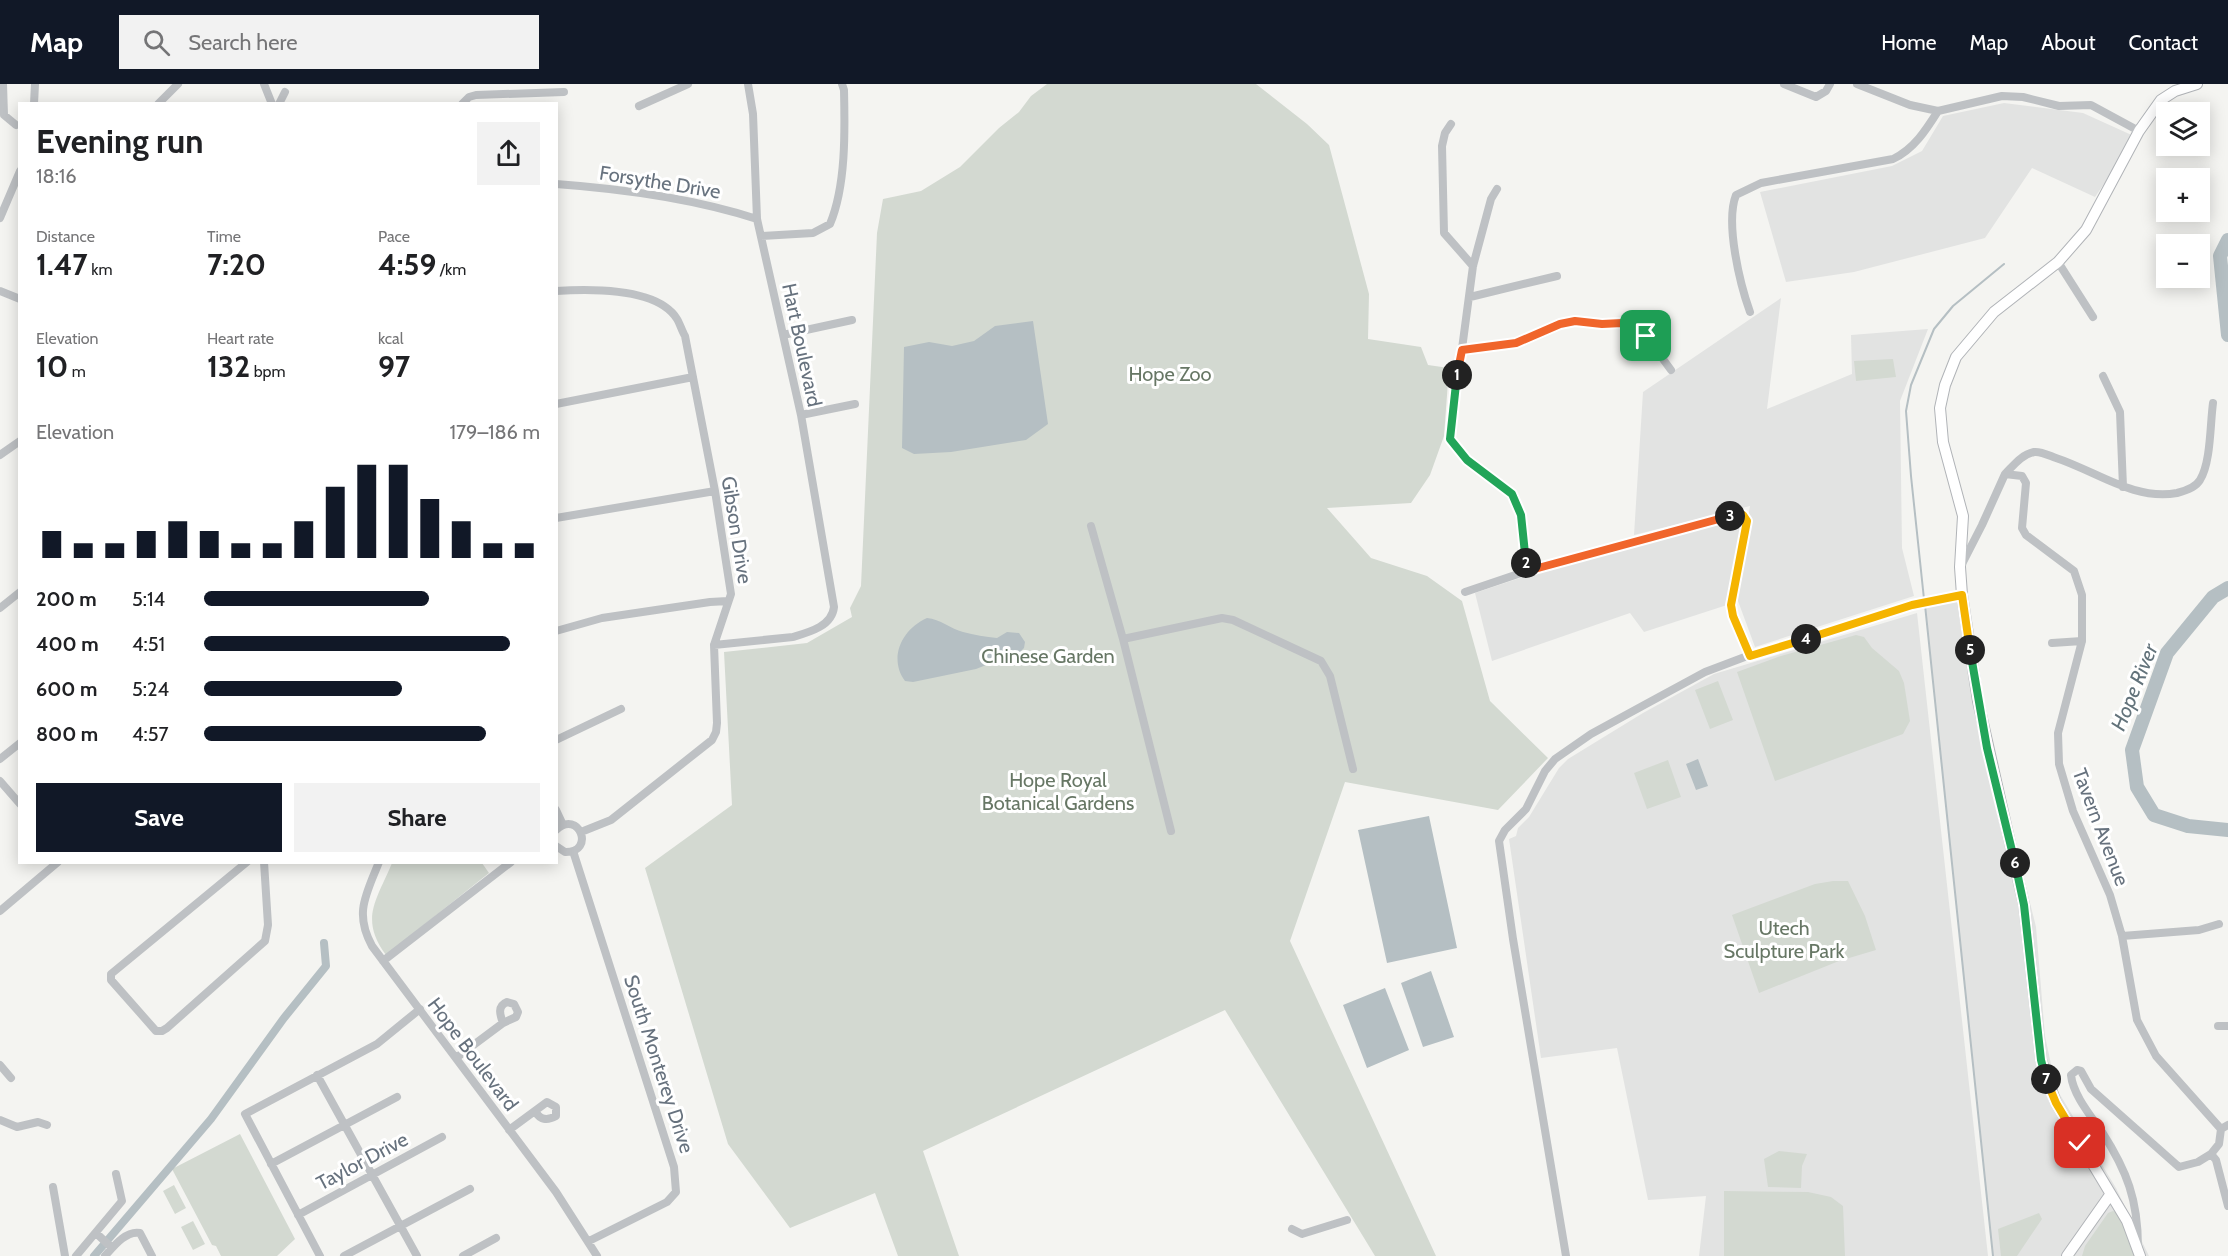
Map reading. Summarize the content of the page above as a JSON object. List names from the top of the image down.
{
  "streets": {
    "street": [
      "Forsythe Drive",
      "Hart Boulevard",
      "Gibson Drive",
      "Tavern Avenue",
      "Hope Boulevard",
      "South Monterey Drive",
      "Taylor Drive"
    ]
  },
  "crossings": [
    ["Forsythe Drive", "Hart Boulevard"],
    ["Hart Boulevard", "Gibson Drive"],
    ["Hope Boulevard", "South Monterey Drive"]
  ],
  "water": ["Hope River"],
  "parks": [
    "Hope Zoo",
    "Chinese Garden",
    "Hope Royal Botanical Gardens",
    "Utech Sculpture Park"
  ],
  "page": {
    "header": "Map",
    "search": "Search here",
    "nav": [
      "Home",
      "Map",
      "About",
      "Contact"
    ],
    "map_buttons": ["+", "−"],
    "heading": ["Evening run", "18:16"],
    "stats": [
      ["Distance", "1.47 km"],
      ["Time", "7:20"],
      ["Pace", "4:59 /km"],
      ["Elevation", "10 m"],
      ["Heart rate", "132 bpm"],
      ["kcal", "97"]
    ],
    "pins": [
      "1",
      "3",
      "2",
      "4",
      "5",
      "6",
      "7"
    ],
    "chart": ["Elevation", "179–186 m"],
    "list": [
      {
        "name": "200 m",
        "note": "5:14"
      },
      {
        "name": "400 m",
        "note": "4:51"
      },
      {
        "name": "600 m",
        "note": "5:24"
      },
      {
        "name": "800 m",
        "note": "4:57"
      }
    ],
    "buttons": ["Save", "Share"]
  }
}
